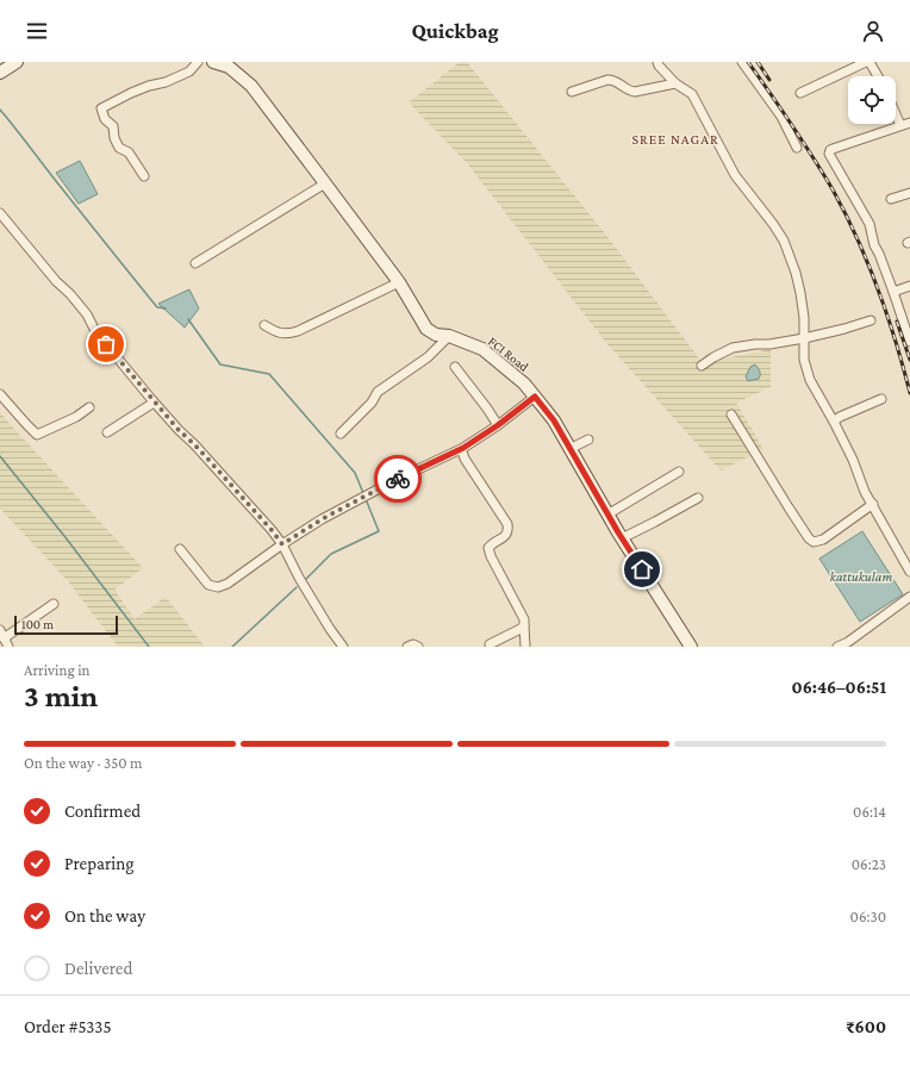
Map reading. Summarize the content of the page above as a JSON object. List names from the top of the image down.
{
  "streets": {
    "street": ["FCI Road"]
  },
  "districts": ["SREE NAGAR"],
  "water": ["kattukulam"],
  "scale_bar": "100 m",
  "page": {
    "header": "Quickbag",
    "scale": "100 m",
    "heading": ["3 min", "Arriving in", "06:46–06:51"],
    "panel": ["Order #5335", "₹600"],
    "bar": "On the way · 350 m",
    "list": [
      ["Confirmed", "06:14"],
      ["Preparing", "06:23"],
      ["On the way", "06:30"],
      "Delivered"
    ]
  }
}
